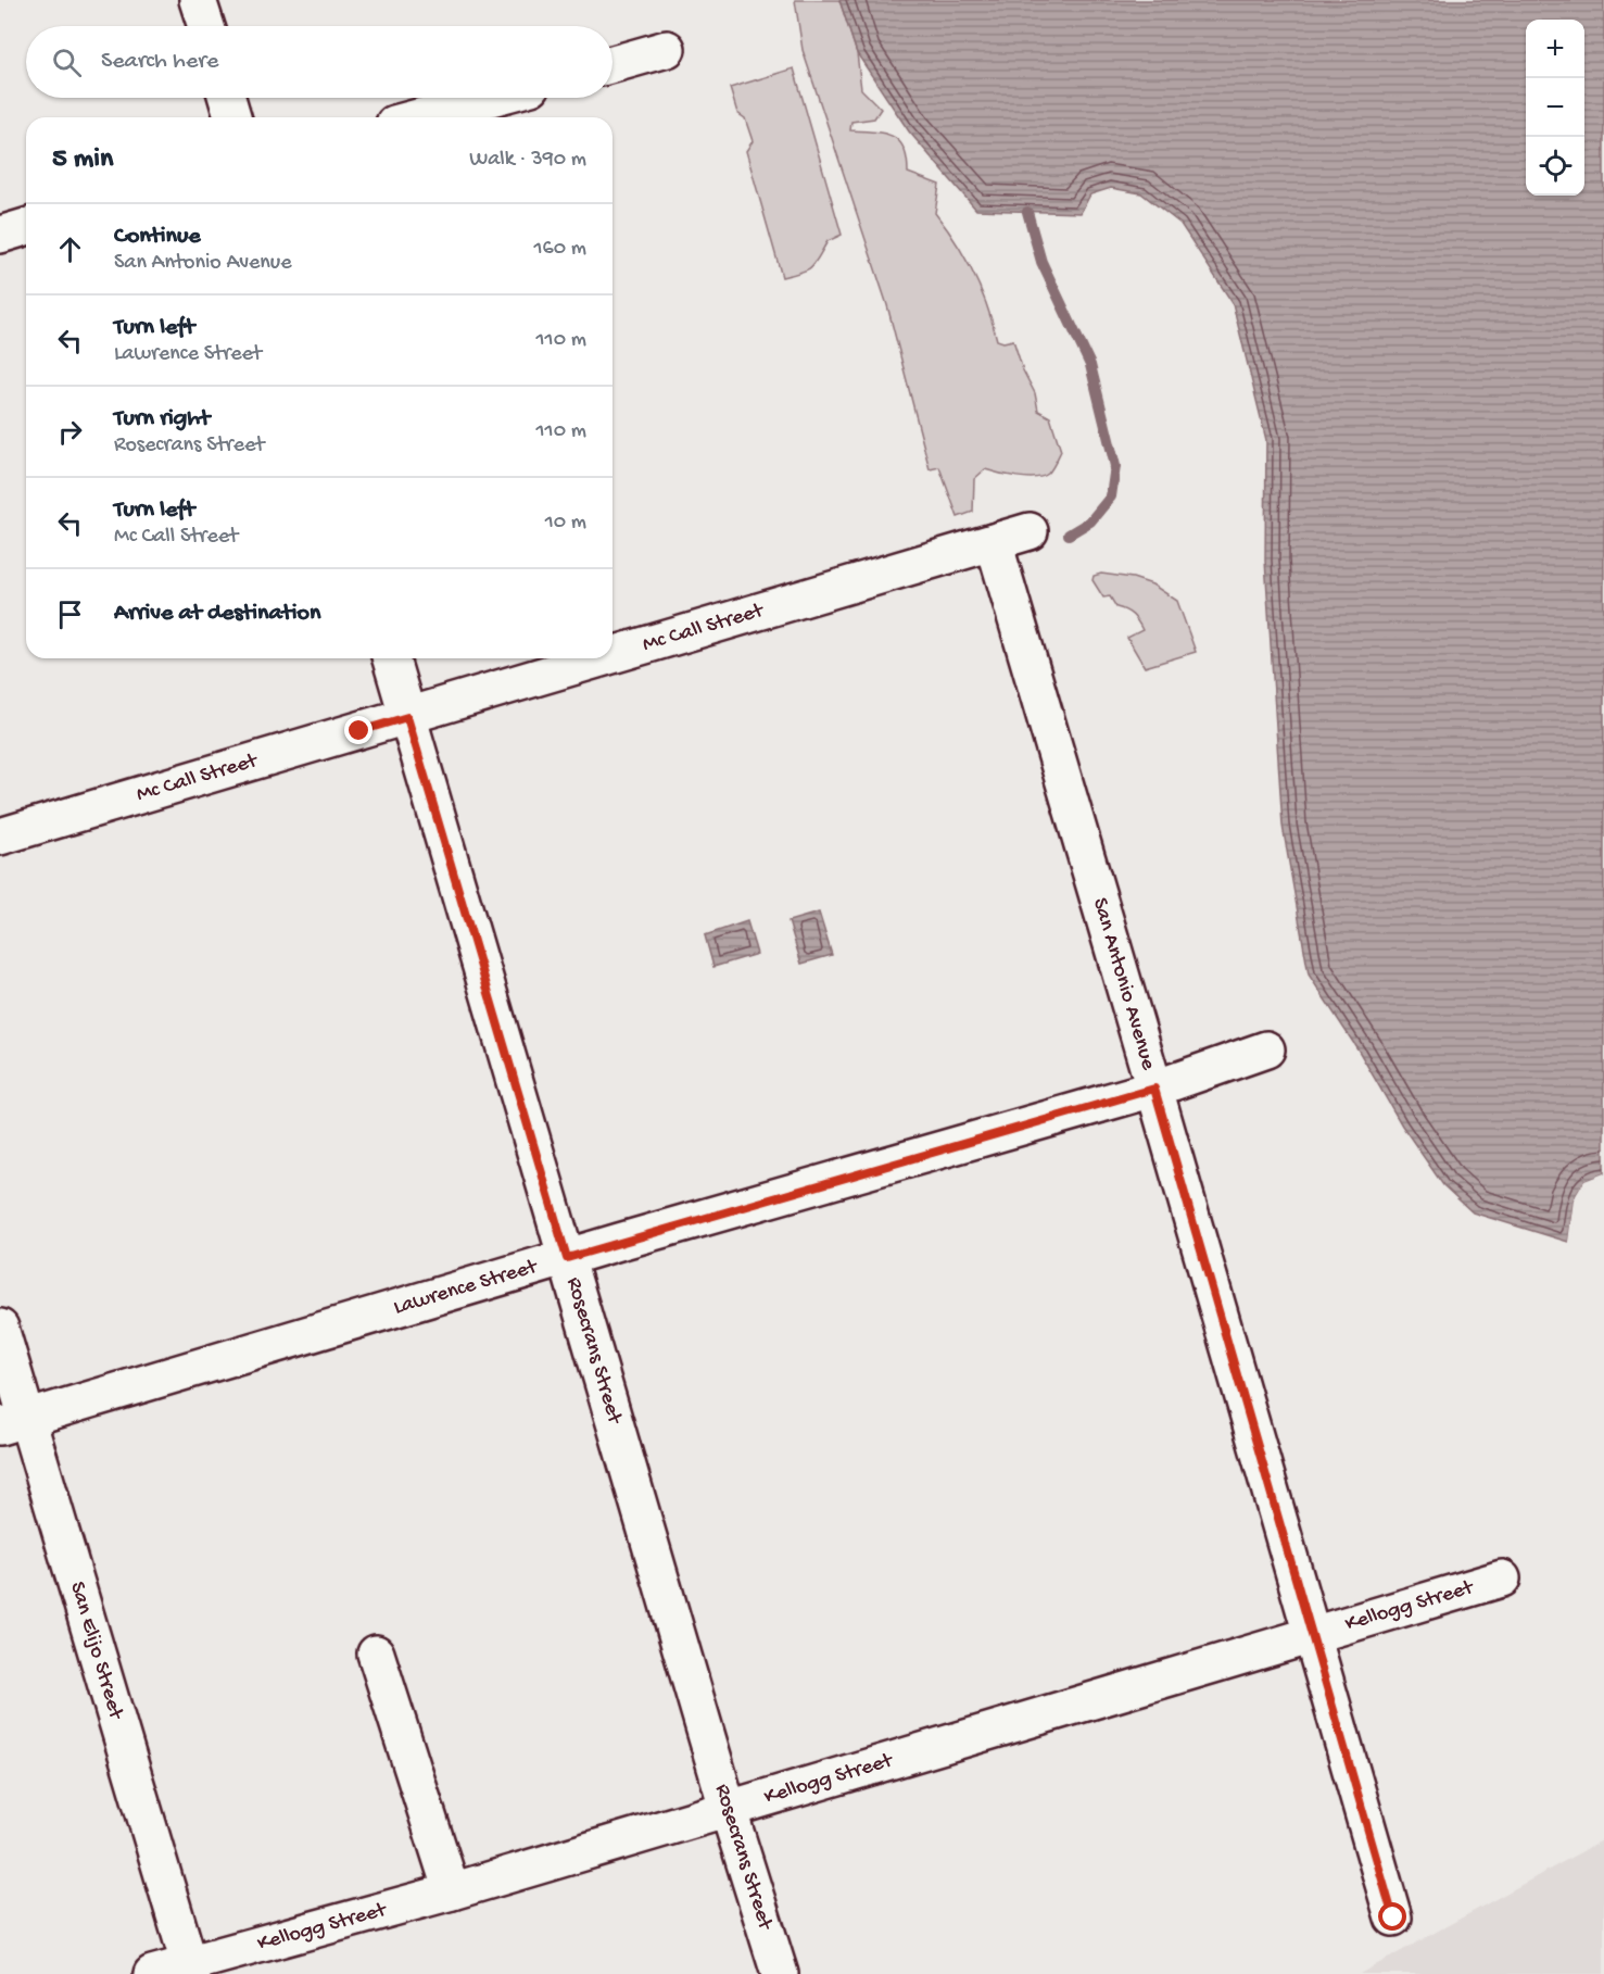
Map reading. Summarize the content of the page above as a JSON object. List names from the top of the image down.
{
  "streets": {
    "street": [
      "Mc Call Street",
      "San Antonio Avenue",
      "Lawrence Street",
      "Rosecrans Street",
      "Kellogg Street",
      "San Elijo Street"
    ]
  },
  "crossings": [
    ["Mc Call Street", "San Antonio Avenue"],
    ["Mc Call Street", "Rosecrans Street"],
    ["San Antonio Avenue", "Lawrence Street"],
    ["San Antonio Avenue", "Kellogg Street"],
    ["Lawrence Street", "Rosecrans Street"],
    ["Lawrence Street", "San Elijo Street"],
    ["Rosecrans Street", "Kellogg Street"],
    ["Kellogg Street", "San Elijo Street"]
  ],
  "page": {
    "map_buttons": ["+", "−"],
    "search": "Search here",
    "heading": ["5 min", "Walk · 390 m"],
    "list": [
      ["Continue", "San Antonio Avenue", "160 m"],
      ["Turn left", "Lawrence Street", "110 m"],
      ["Turn right", "Rosecrans Street", "110 m"],
      ["Turn left", "Mc Call Street", "10 m"],
      "Arrive at destination"
    ]
  }
}
